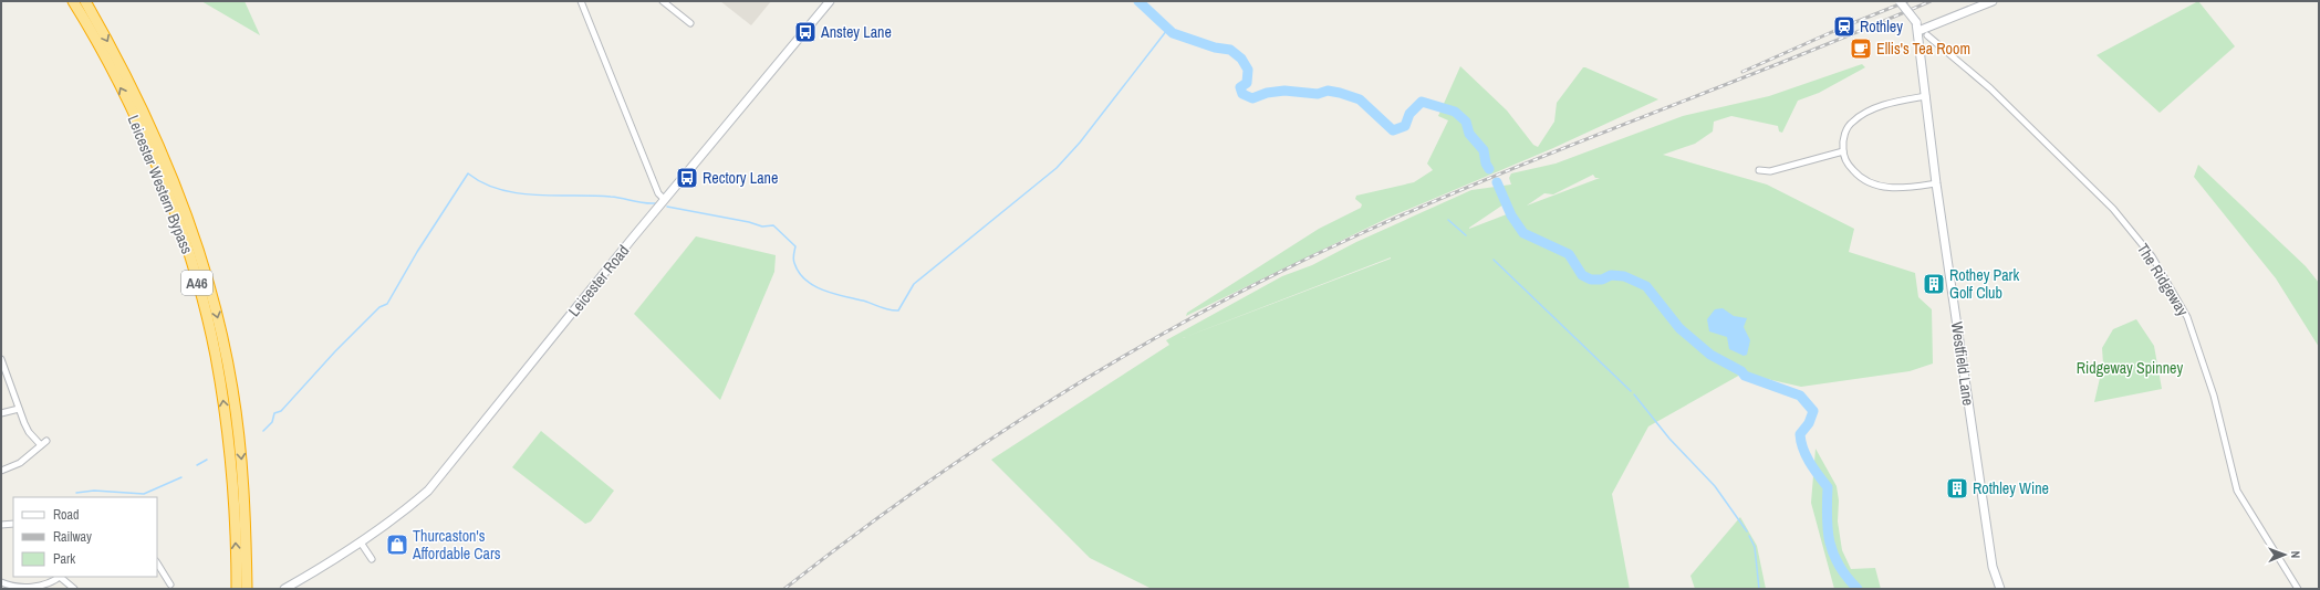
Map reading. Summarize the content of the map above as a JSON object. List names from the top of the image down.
{
  "streets": {
    "highway": ["Leicester Western Bypass", "A46"],
    "street": ["The Ridgeway", "Leicester Road", "Westfield Lane"]
  },
  "parks": ["Ridgeway Spinney"],
  "places": {
    "station": ["Rothley"],
    "bus stop": ["Anstey Lane", "Rectory Lane"],
    "cafe": ["Ellis's Tea Room"],
    "building": ["Rothey Park Golf Club", "Rothley Wine"],
    "shop": ["Thurcaston's Affordable Cars"]
  },
  "legend": ["Road", "Railway", "Park"],
  "north": "right"
}
